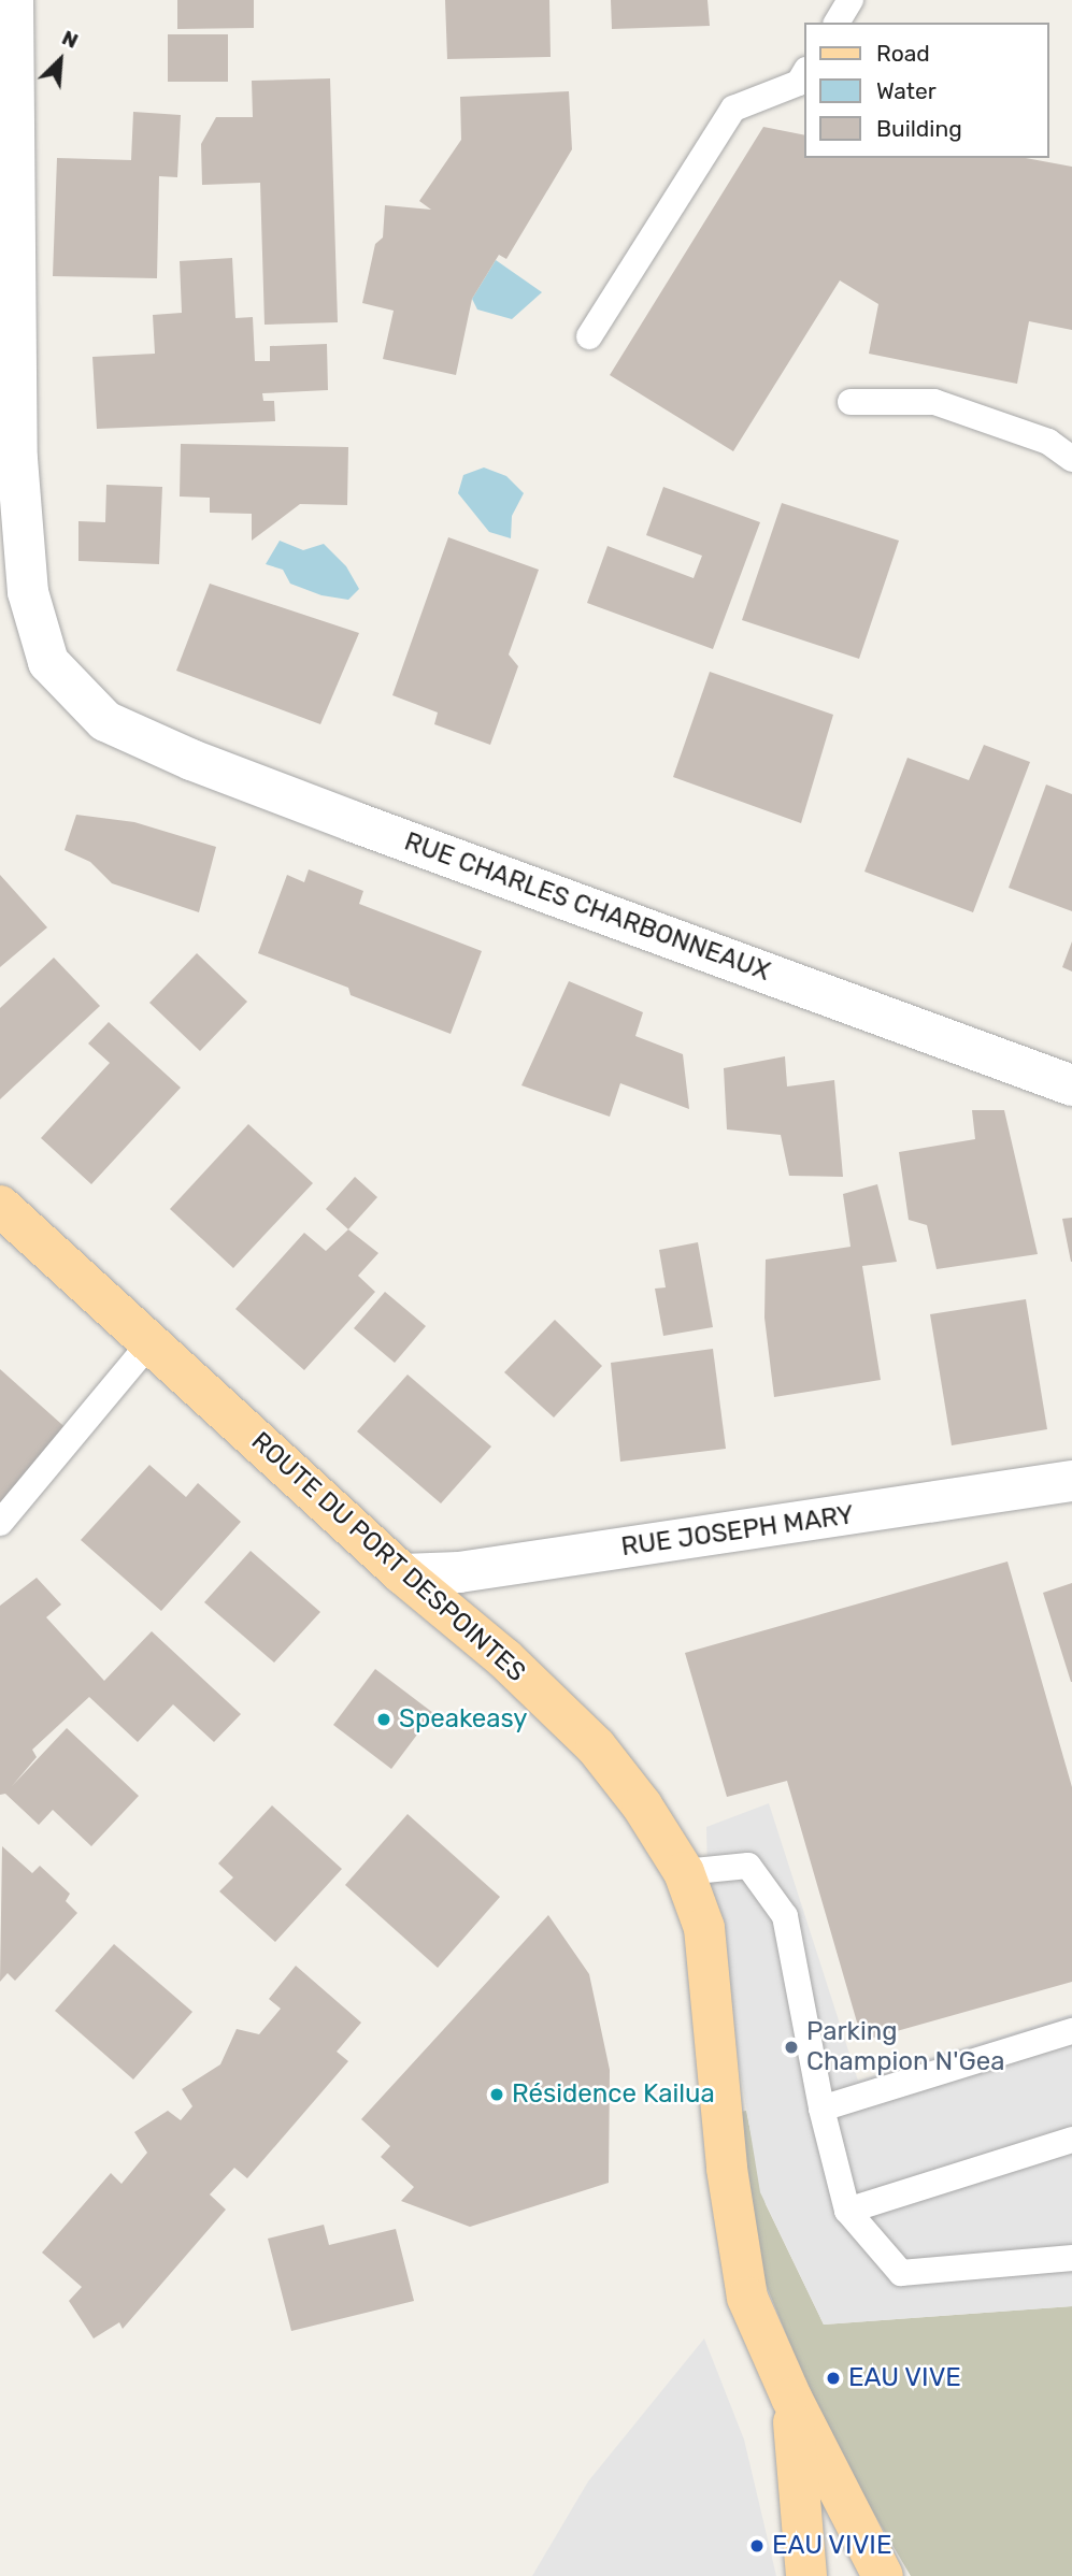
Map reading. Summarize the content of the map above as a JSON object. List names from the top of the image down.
{
  "streets": {
    "main road": ["ROUTE DU PORT DESPOINTES"],
    "street": ["RUE CHARLES CHARBONNEAUX", "RUE JOSEPH MARY"]
  },
  "crossings": [
    ["RUE JOSEPH MARY", "ROUTE DU PORT DESPOINTES"]
  ],
  "places": [
    "Speakeasy",
    "Parking Champion N'Gea",
    "Résidence Kailua",
    "EAU VIVE",
    "EAU VIVIE"
  ],
  "legend": ["Road", "Water", "Building"],
  "north": "top right"
}
